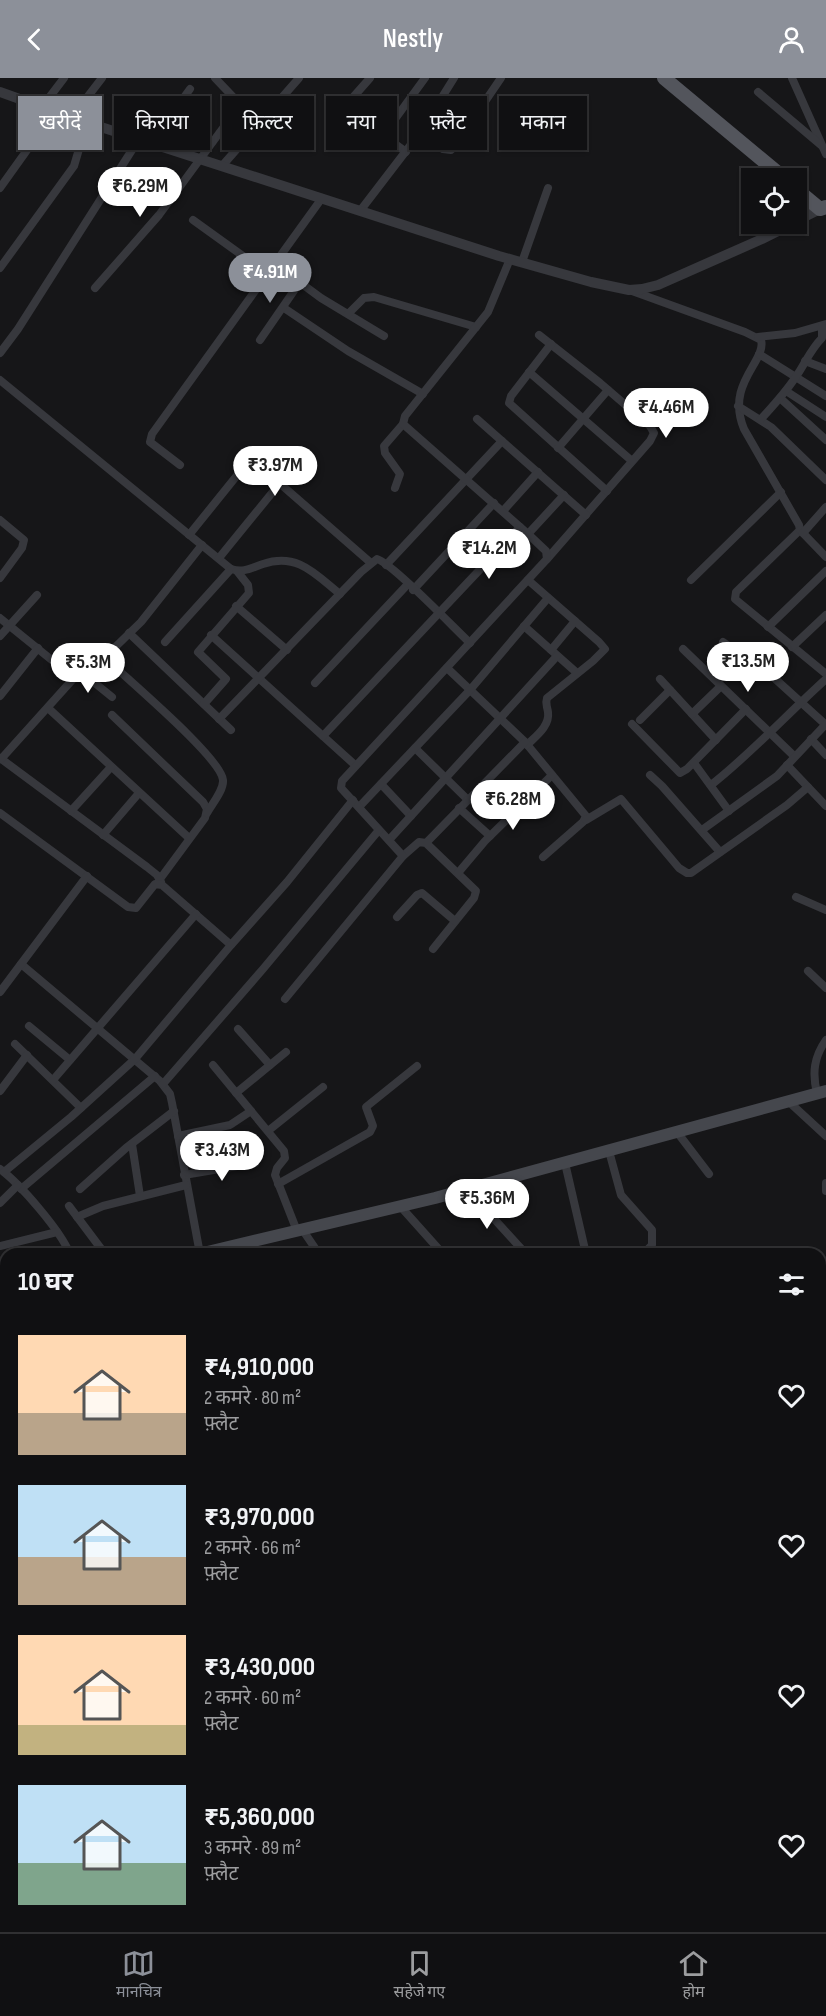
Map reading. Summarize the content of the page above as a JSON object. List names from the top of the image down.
{
  "page": {
    "header": "Nestly",
    "chip": [
      "खरीदें",
      "किराया",
      "फ़िल्टर",
      "नया",
      "फ़्लैट",
      "मकान"
    ],
    "price": [
      "₹6.29M",
      "₹4.91M",
      "₹4.46M",
      "₹3.97M",
      "₹14.2M",
      "₹13.5M",
      "₹5.3M",
      "₹6.28M",
      "₹3.43M",
      "₹5.36M"
    ],
    "heading": "10 घर",
    "list": [
      {
        "name": "₹4,910,000",
        "note": "2 कमरे · 80 m² · फ़्लैट"
      },
      {
        "name": "₹3,970,000",
        "note": "2 कमरे · 66 m² · फ़्लैट"
      },
      {
        "name": "₹3,430,000",
        "note": "2 कमरे · 60 m² · फ़्लैट"
      },
      {
        "name": "₹5,360,000",
        "note": "3 कमरे · 89 m² · फ़्लैट"
      }
    ],
    "tabs": ["मानचित्र", "सहेजे गए", "होम"]
  }
}
